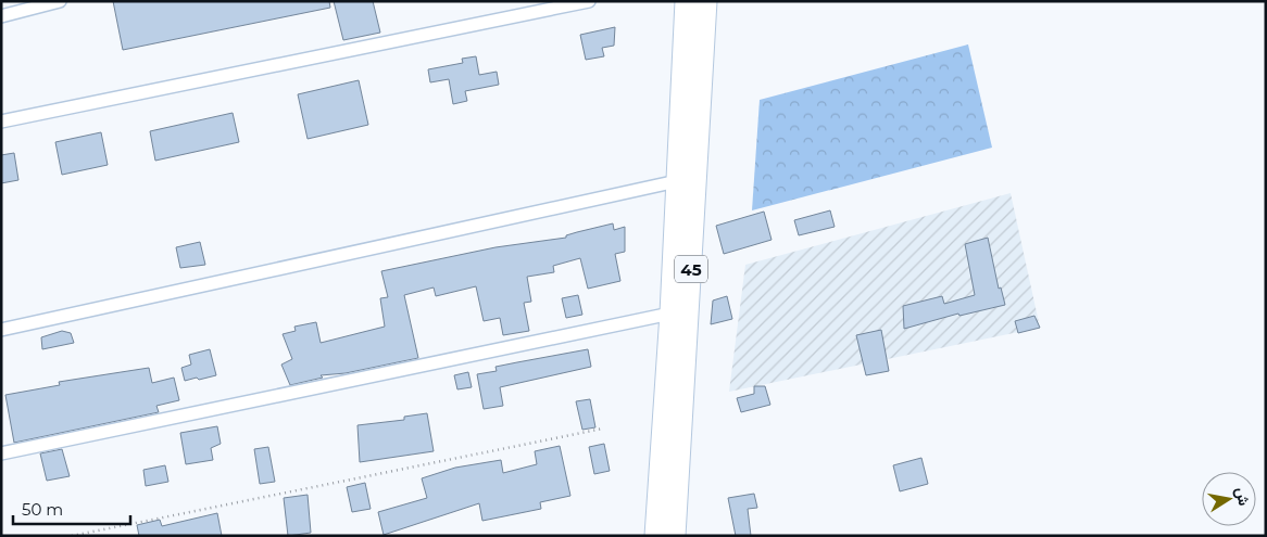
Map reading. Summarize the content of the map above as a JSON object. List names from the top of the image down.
{
  "streets": {
    "highway": ["45"]
  },
  "scale_bar": "50 m",
  "north": "right"
}
